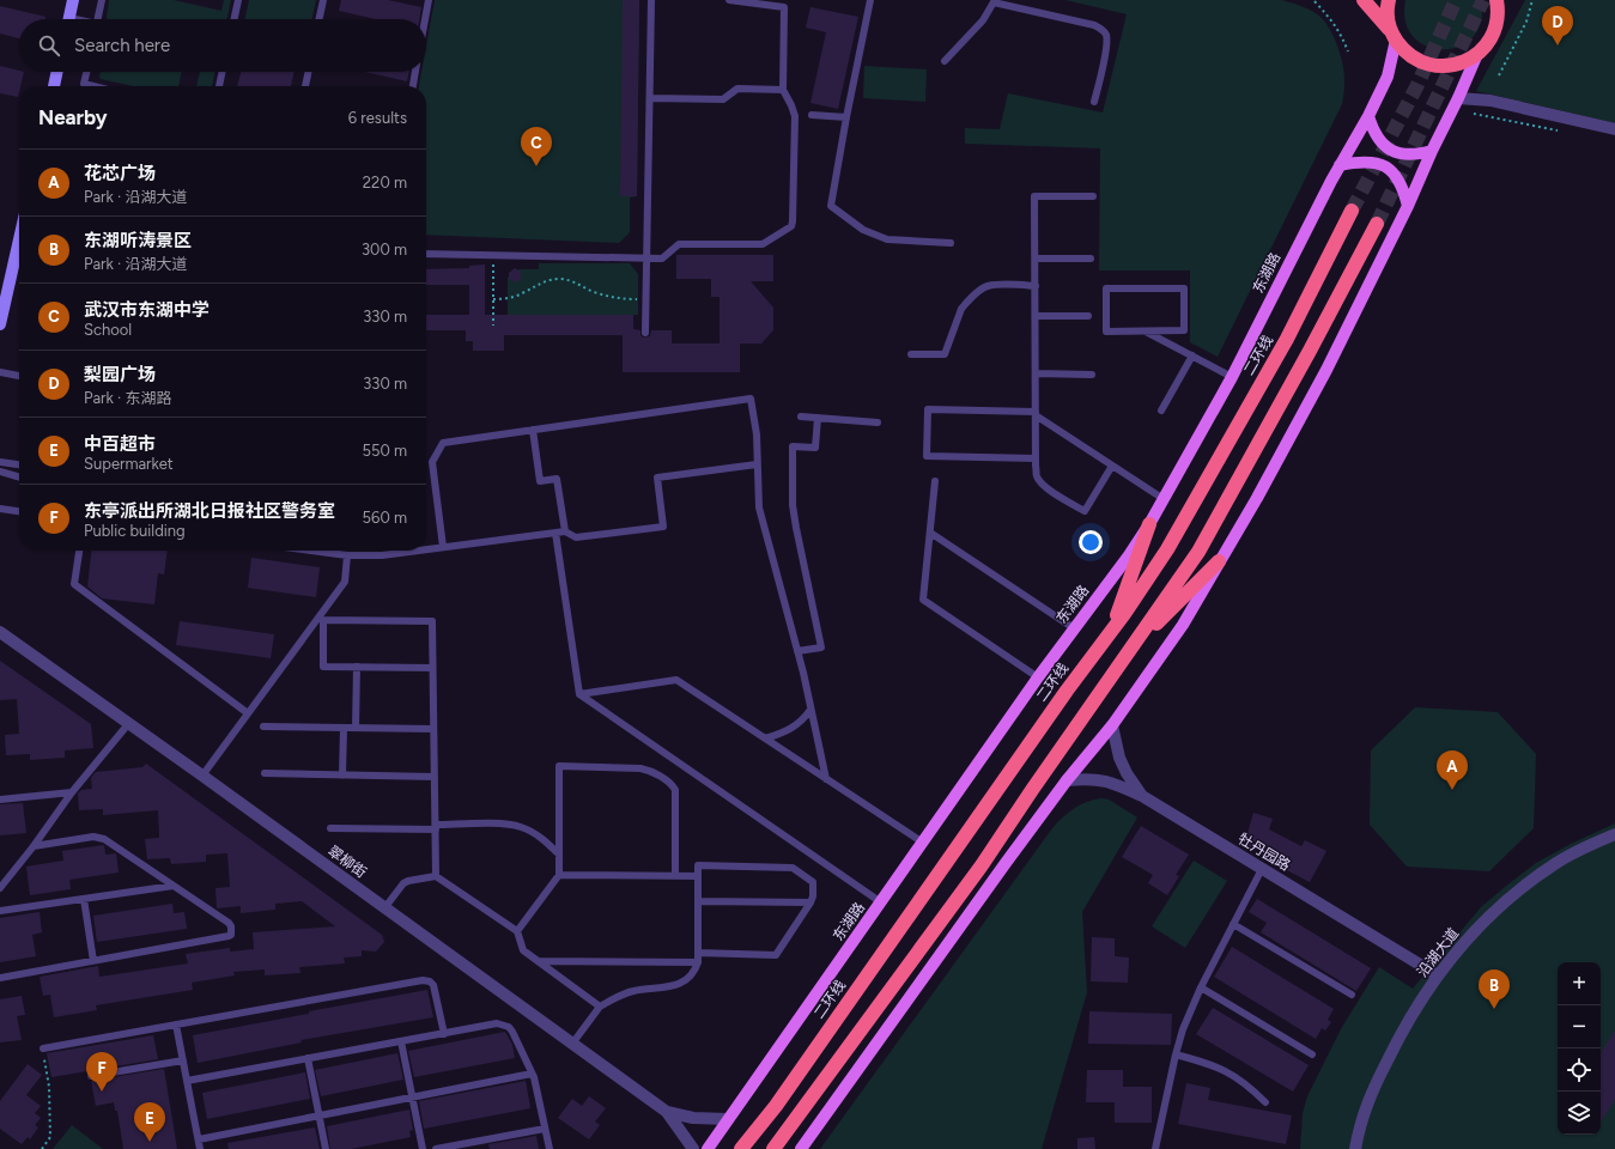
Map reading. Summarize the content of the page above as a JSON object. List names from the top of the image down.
{
  "streets": {
    "highway": ["二环线"],
    "main road": ["东湖路"],
    "street": ["牡丹园路", "翠柳街", "沿湖大道"]
  },
  "crossings": [
    ["牡丹园路", "沿湖大道"]
  ],
  "page": {
    "pins": [
      "D",
      "C",
      "A",
      "B",
      "F",
      "E"
    ],
    "search": "Search here",
    "heading": ["Nearby", "6 results"],
    "list": [
      {
        "mark": "A",
        "name": "花芯广场",
        "note": "Park · 沿湖大道",
        "value": "220 m"
      },
      {
        "mark": "B",
        "name": "东湖听涛景区",
        "note": "Park · 沿湖大道",
        "value": "300 m"
      },
      {
        "mark": "C",
        "name": "武汉市东湖中学",
        "note": "School",
        "value": "330 m"
      },
      {
        "mark": "D",
        "name": "梨园广场",
        "note": "Park · 东湖路",
        "value": "330 m"
      },
      {
        "mark": "E",
        "name": "中百超市",
        "note": "Supermarket",
        "value": "550 m"
      },
      {
        "mark": "F",
        "name": "东亭派出所湖北日报社区警务室",
        "note": "Public building",
        "value": "560 m"
      }
    ],
    "map_buttons": ["+", "−"]
  }
}
